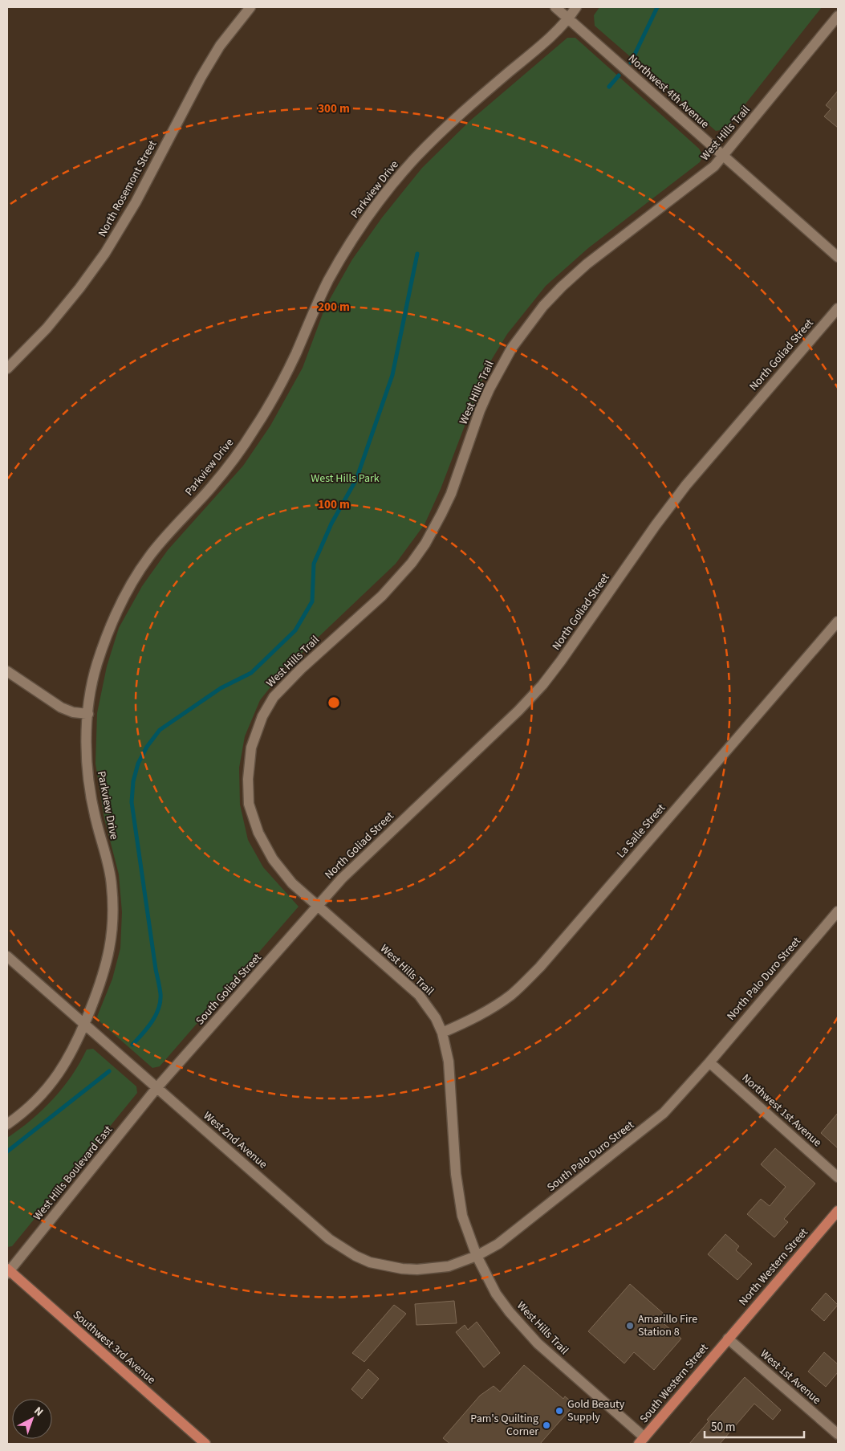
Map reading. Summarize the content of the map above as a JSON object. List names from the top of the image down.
{
  "streets": {
    "main road": ["North Western Street", "Southwest 3rd Avenue", "South Western Street"],
    "street": [
      "Northwest 4th Avenue",
      "West Hills Trail",
      "North Rosemont Street",
      "Parkview Drive",
      "North Goliad Street",
      "La Salle Street",
      "North Palo Duro Street",
      "South Goliad Street",
      "Northwest 1st Avenue",
      "West 2nd Avenue",
      "South Palo Duro Street",
      "West Hills Boulevard East",
      "West 1st Avenue"
    ]
  },
  "crossings": [
    ["Northwest 4th Avenue", "West Hills Trail"],
    ["Northwest 4th Avenue", "Parkview Drive"],
    ["West Hills Trail", "North Goliad Street"],
    ["West Hills Trail", "La Salle Street"],
    ["West Hills Trail", "South Goliad Street"],
    ["West Hills Trail", "West 2nd Avenue"],
    ["West Hills Trail", "South Palo Duro Street"],
    ["West Hills Trail", "South Western Street"],
    ["Parkview Drive", "West 2nd Avenue"],
    ["North Goliad Street", "South Goliad Street"],
    ["North Palo Duro Street", "Northwest 1st Avenue"],
    ["North Palo Duro Street", "South Palo Duro Street"],
    ["South Goliad Street", "West 2nd Avenue"],
    ["South Goliad Street", "West Hills Boulevard East"],
    ["Northwest 1st Avenue", "South Palo Duro Street"],
    ["West 2nd Avenue", "South Palo Duro Street"],
    ["West 2nd Avenue", "West Hills Boulevard East"],
    ["West Hills Boulevard East", "Southwest 3rd Avenue"],
    ["North Western Street", "West 1st Avenue"],
    ["North Western Street", "South Western Street"],
    ["West 1st Avenue", "South Western Street"]
  ],
  "parks": ["West Hills Park"],
  "places": ["Amarillo Fire Station 8", "Gold Beauty Supply", "Pam's Quilting Corner"],
  "scale_bar": "50 m",
  "north": "top right",
  "rings": ["300 m", "200 m", "100 m"]
}
